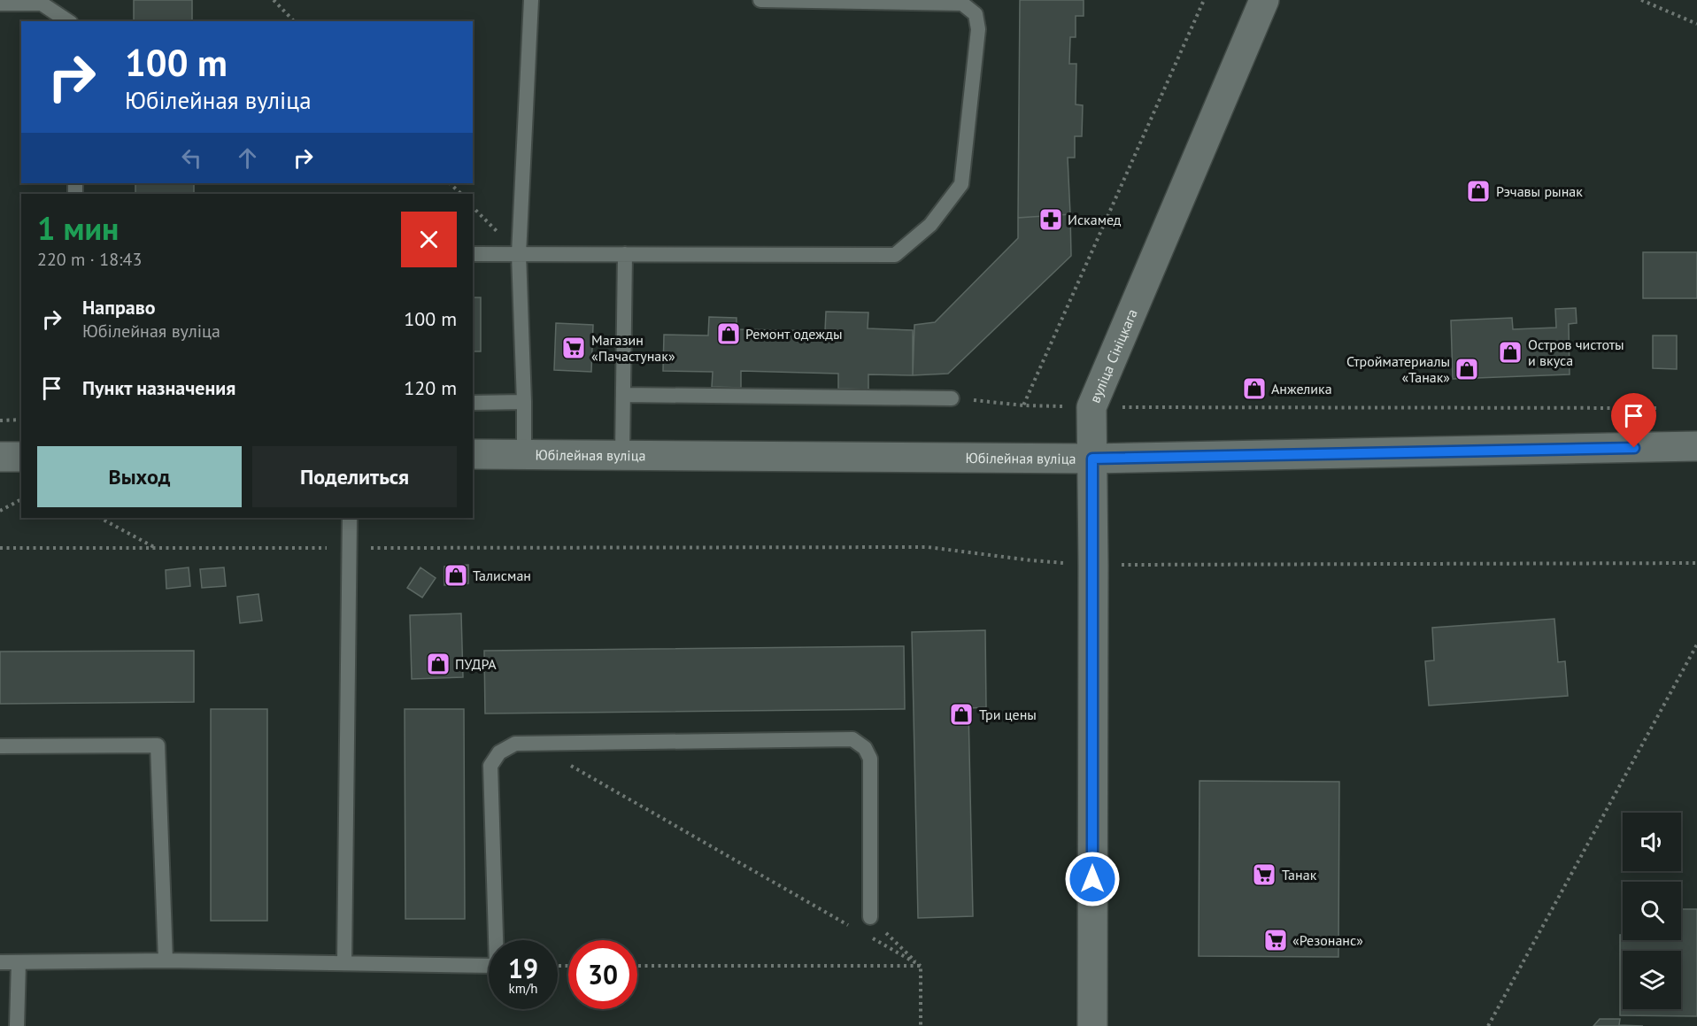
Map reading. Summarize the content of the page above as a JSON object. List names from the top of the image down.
{
  "streets": {
    "street": ["вуліца Сініцкага", "Юбілейная вуліца"]
  },
  "crossings": [
    ["вуліца Сініцкага", "Юбілейная вуліца"]
  ],
  "places": {
    "shop": [
      "Рэчавы рынак",
      "Ремонт одежды",
      "Остров чистоты и вкуса",
      "Стройматериалы «Танак»",
      "Анжелика",
      "Талисман",
      "ПУДРА",
      "Три цены"
    ],
    "pharmacy": ["Искамед"],
    "supermarket": ["Магазин «Пачастунак»", "Танак", "«Резонанс»"]
  },
  "page": {
    "turn": ["100 m", "Юбілейная вуліца"],
    "heading": ["1 мин", "220 m · 18:43"],
    "list": [
      {
        "name": "Направо",
        "note": "Юбілейная вуліца",
        "value": "100 m"
      },
      {
        "name": "Пункт назначения",
        "value": "120 m"
      }
    ],
    "buttons": ["Выход", "Поделиться"],
    "speed": "19 km/h",
    "limit": "30"
  }
}
